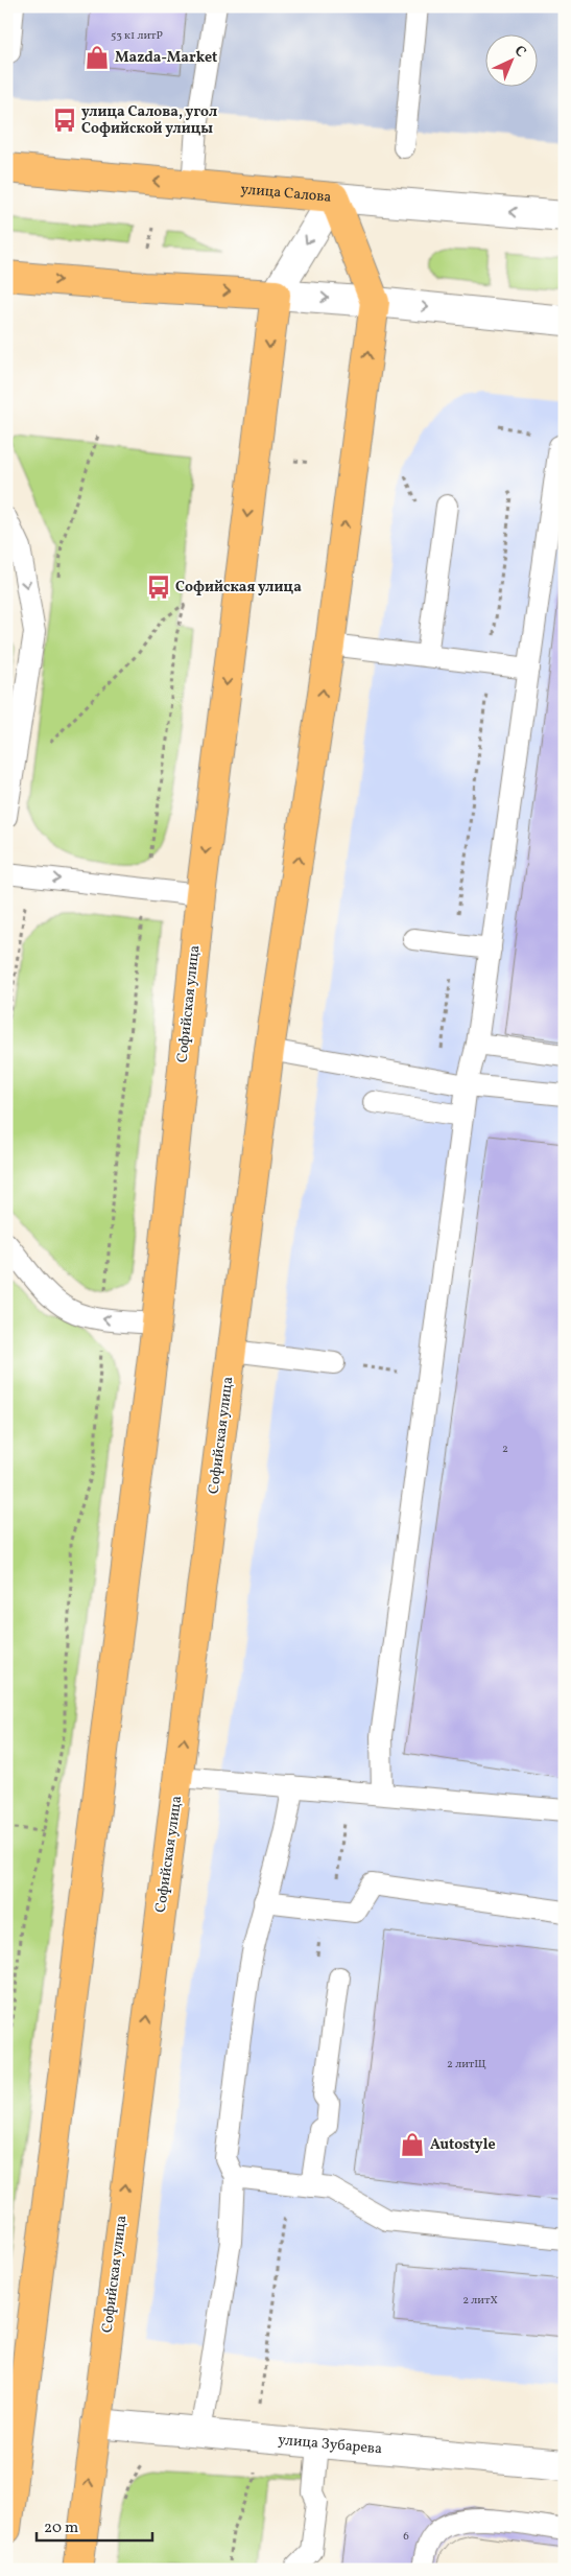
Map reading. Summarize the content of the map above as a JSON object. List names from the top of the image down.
{
  "streets": {
    "main road": ["улица Салова", "Софийская улица"],
    "street": ["улица Зубарева"]
  },
  "crossings": [
    ["улица Салова", "Софийская улица"],
    ["Софийская улица", "улица Зубарева"]
  ],
  "places": {
    "shop": ["Mazda-Market", "Autostyle"],
    "bus stop": ["улица Салова, угол Софийской улицы", "Софийская улица"]
  },
  "house_numbers": [
    "53 к1 литР",
    "2",
    "2 литЩ",
    "2 литХ",
    "6"
  ],
  "scale_bar": "20 m",
  "north": "top right"
}
